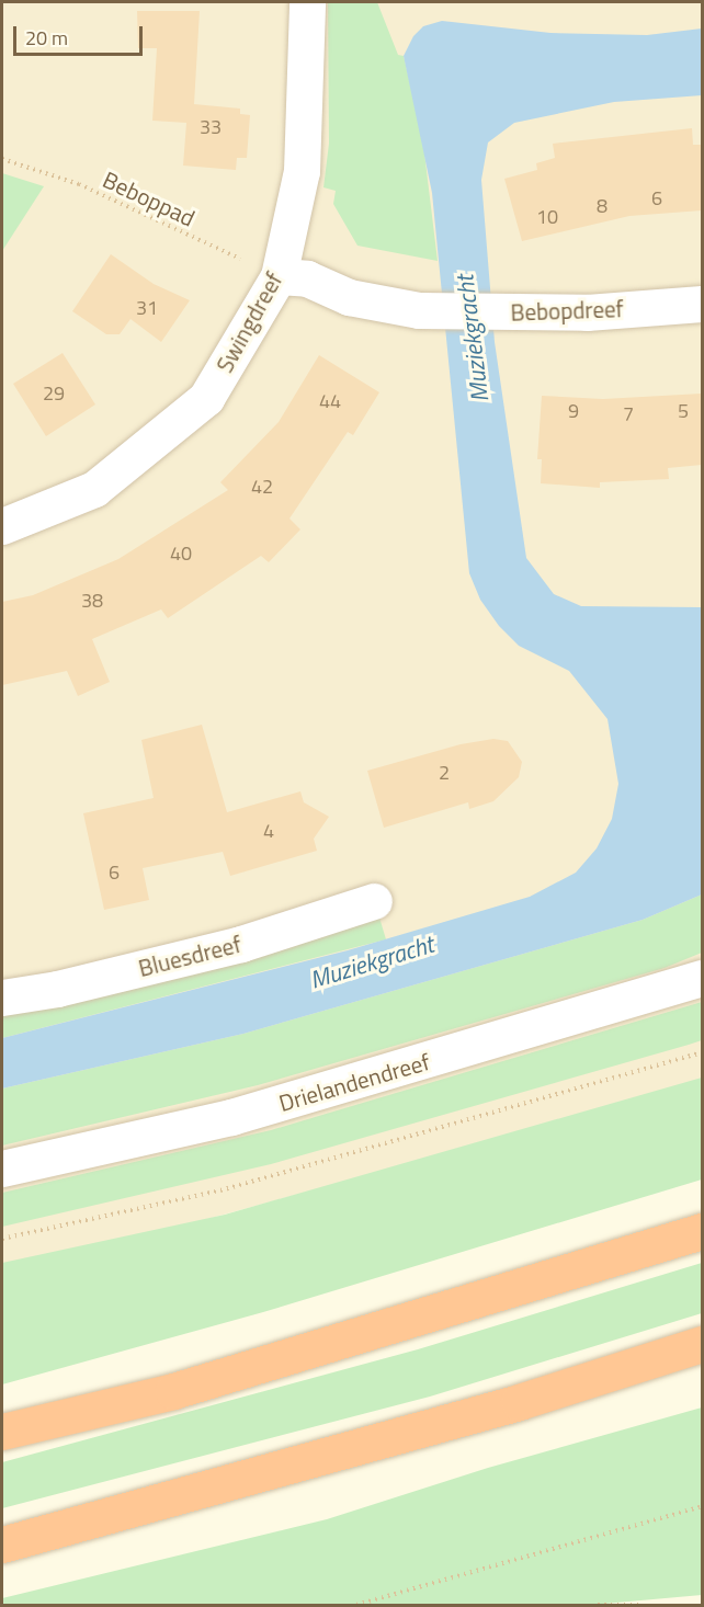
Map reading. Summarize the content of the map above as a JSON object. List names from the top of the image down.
{
  "streets": {
    "street": [
      "Bebopdreef",
      "Swingdreef",
      "Bluesdreef",
      "Drielandendreef"
    ],
    "path": ["Beboppad"]
  },
  "crossings": [
    ["Beboppad", "Bebopdreef"],
    ["Beboppad", "Swingdreef"],
    ["Bebopdreef", "Swingdreef"]
  ],
  "water": ["Muziekgracht"],
  "house_numbers": [
    "33",
    "6",
    "8",
    "10",
    "31",
    "29",
    "44",
    "9",
    "5",
    "7",
    "42",
    "40",
    "38",
    "2",
    "4",
    "6"
  ],
  "scale_bar": "20 m"
}
